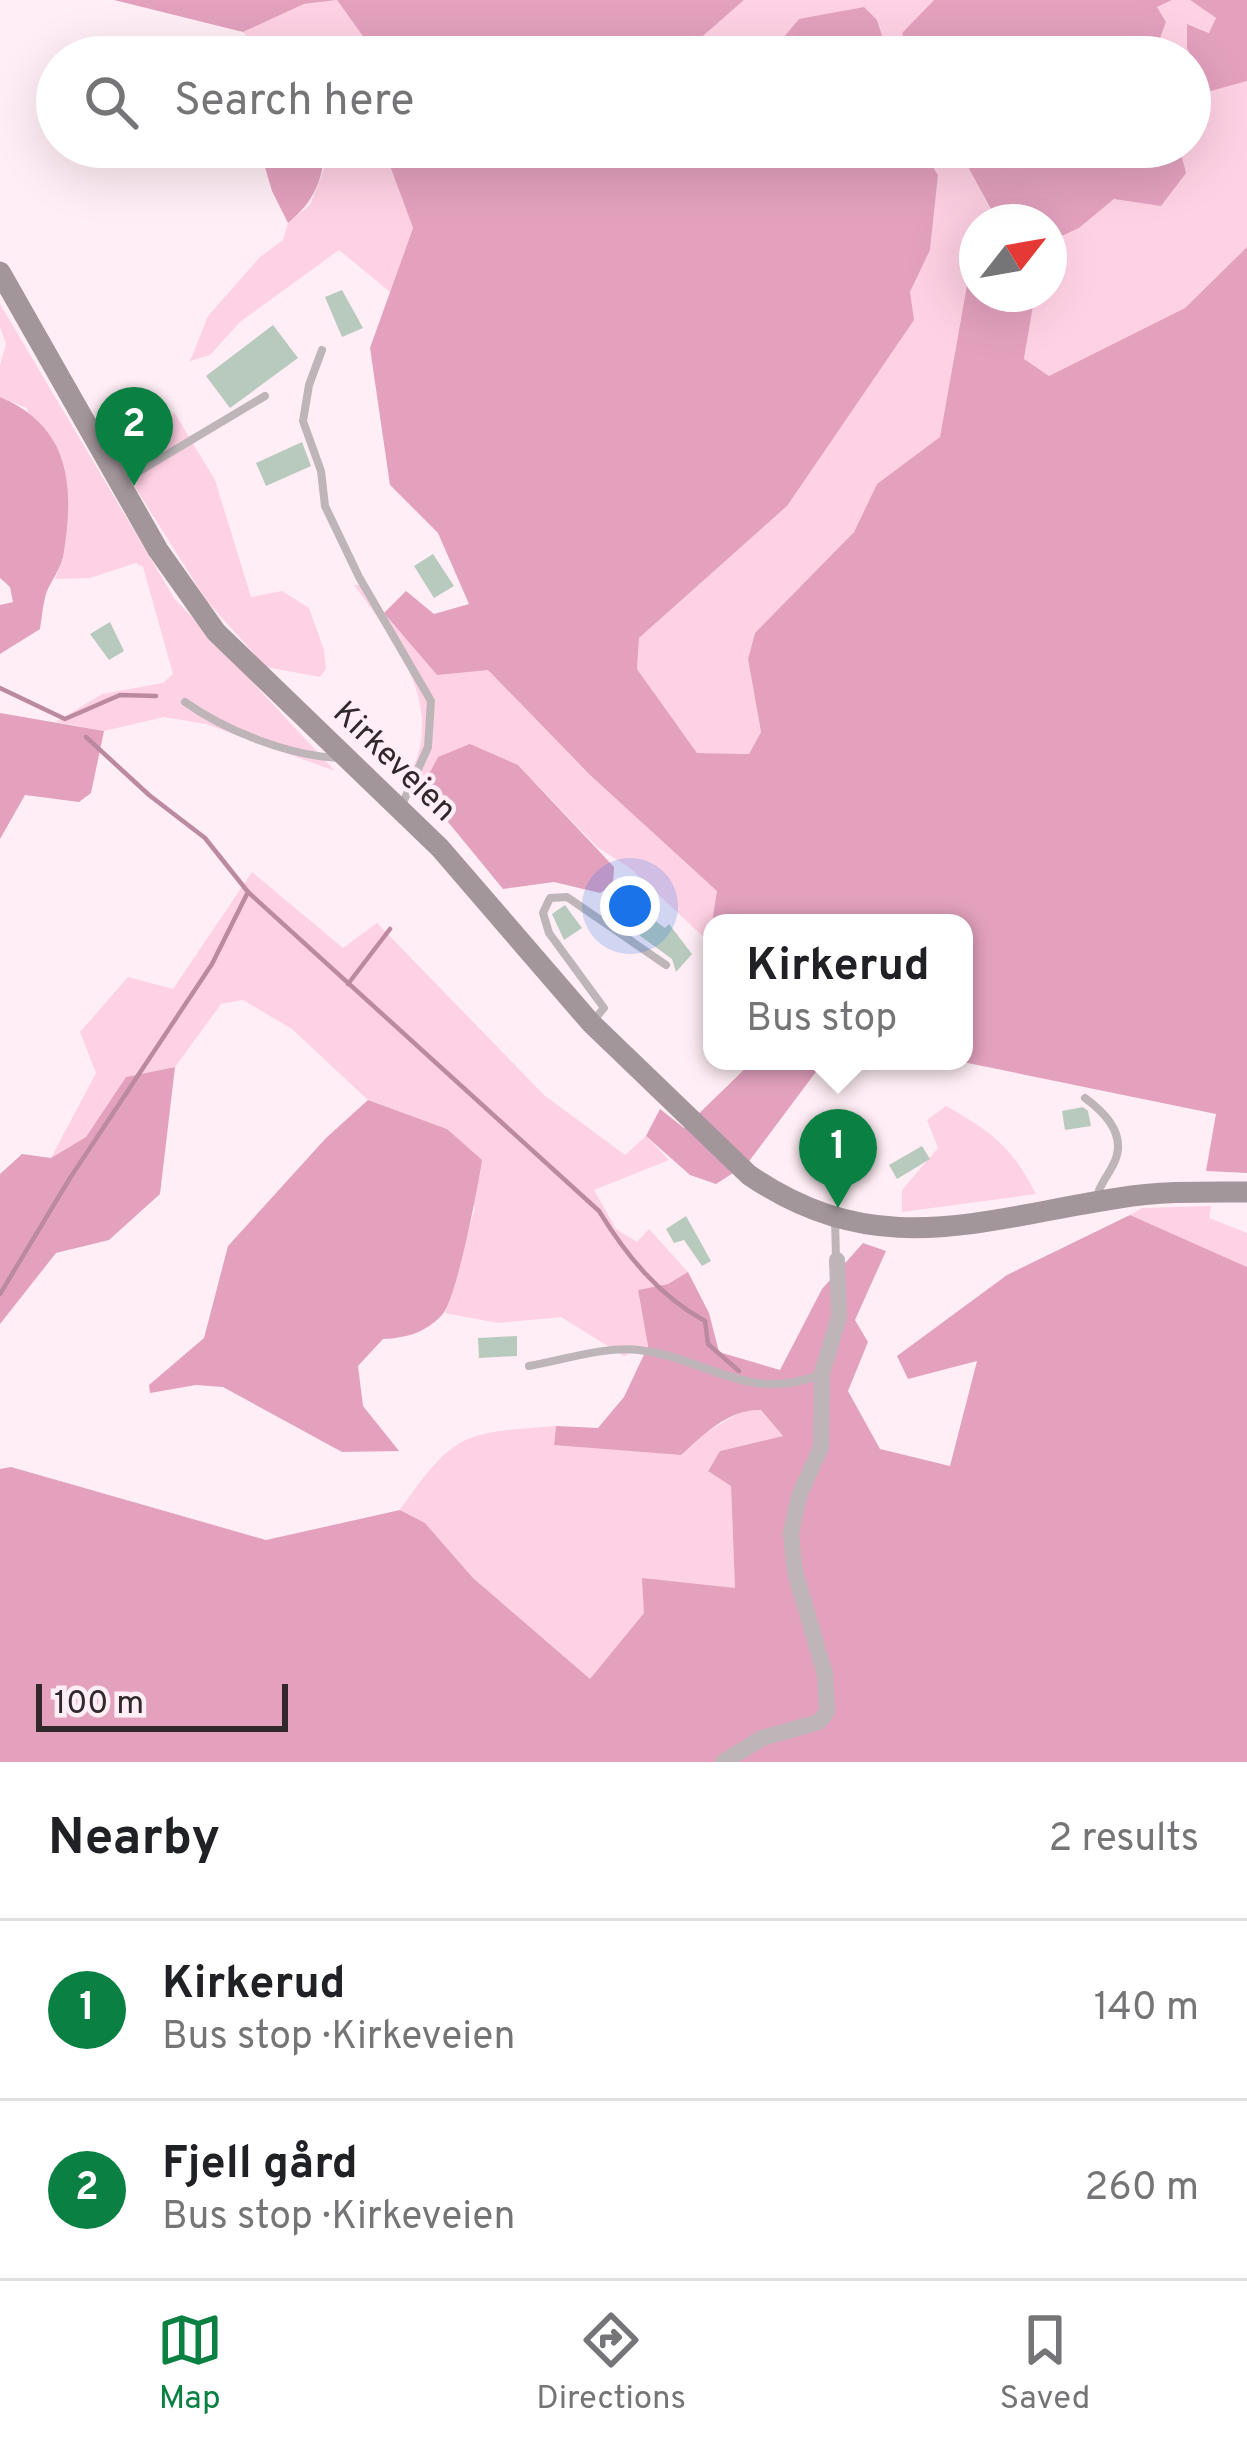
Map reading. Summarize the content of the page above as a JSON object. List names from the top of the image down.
{
  "streets": {
    "main road": ["Kirkeveien"]
  },
  "scale_bar": "100 m",
  "north": "top right",
  "page": {
    "search": "Search here",
    "pins": ["2", "1"],
    "popup": ["Kirkerud", "Bus stop"],
    "scale": "100 m",
    "heading": ["Nearby", "2 results"],
    "list": [
      {
        "mark": "1",
        "name": "Kirkerud",
        "note": "Bus stop · Kirkeveien",
        "value": "140 m"
      },
      {
        "mark": "2",
        "name": "Fjell gård",
        "note": "Bus stop · Kirkeveien",
        "value": "260 m"
      }
    ],
    "nav": ["Map", "Directions", "Saved"]
  }
}
